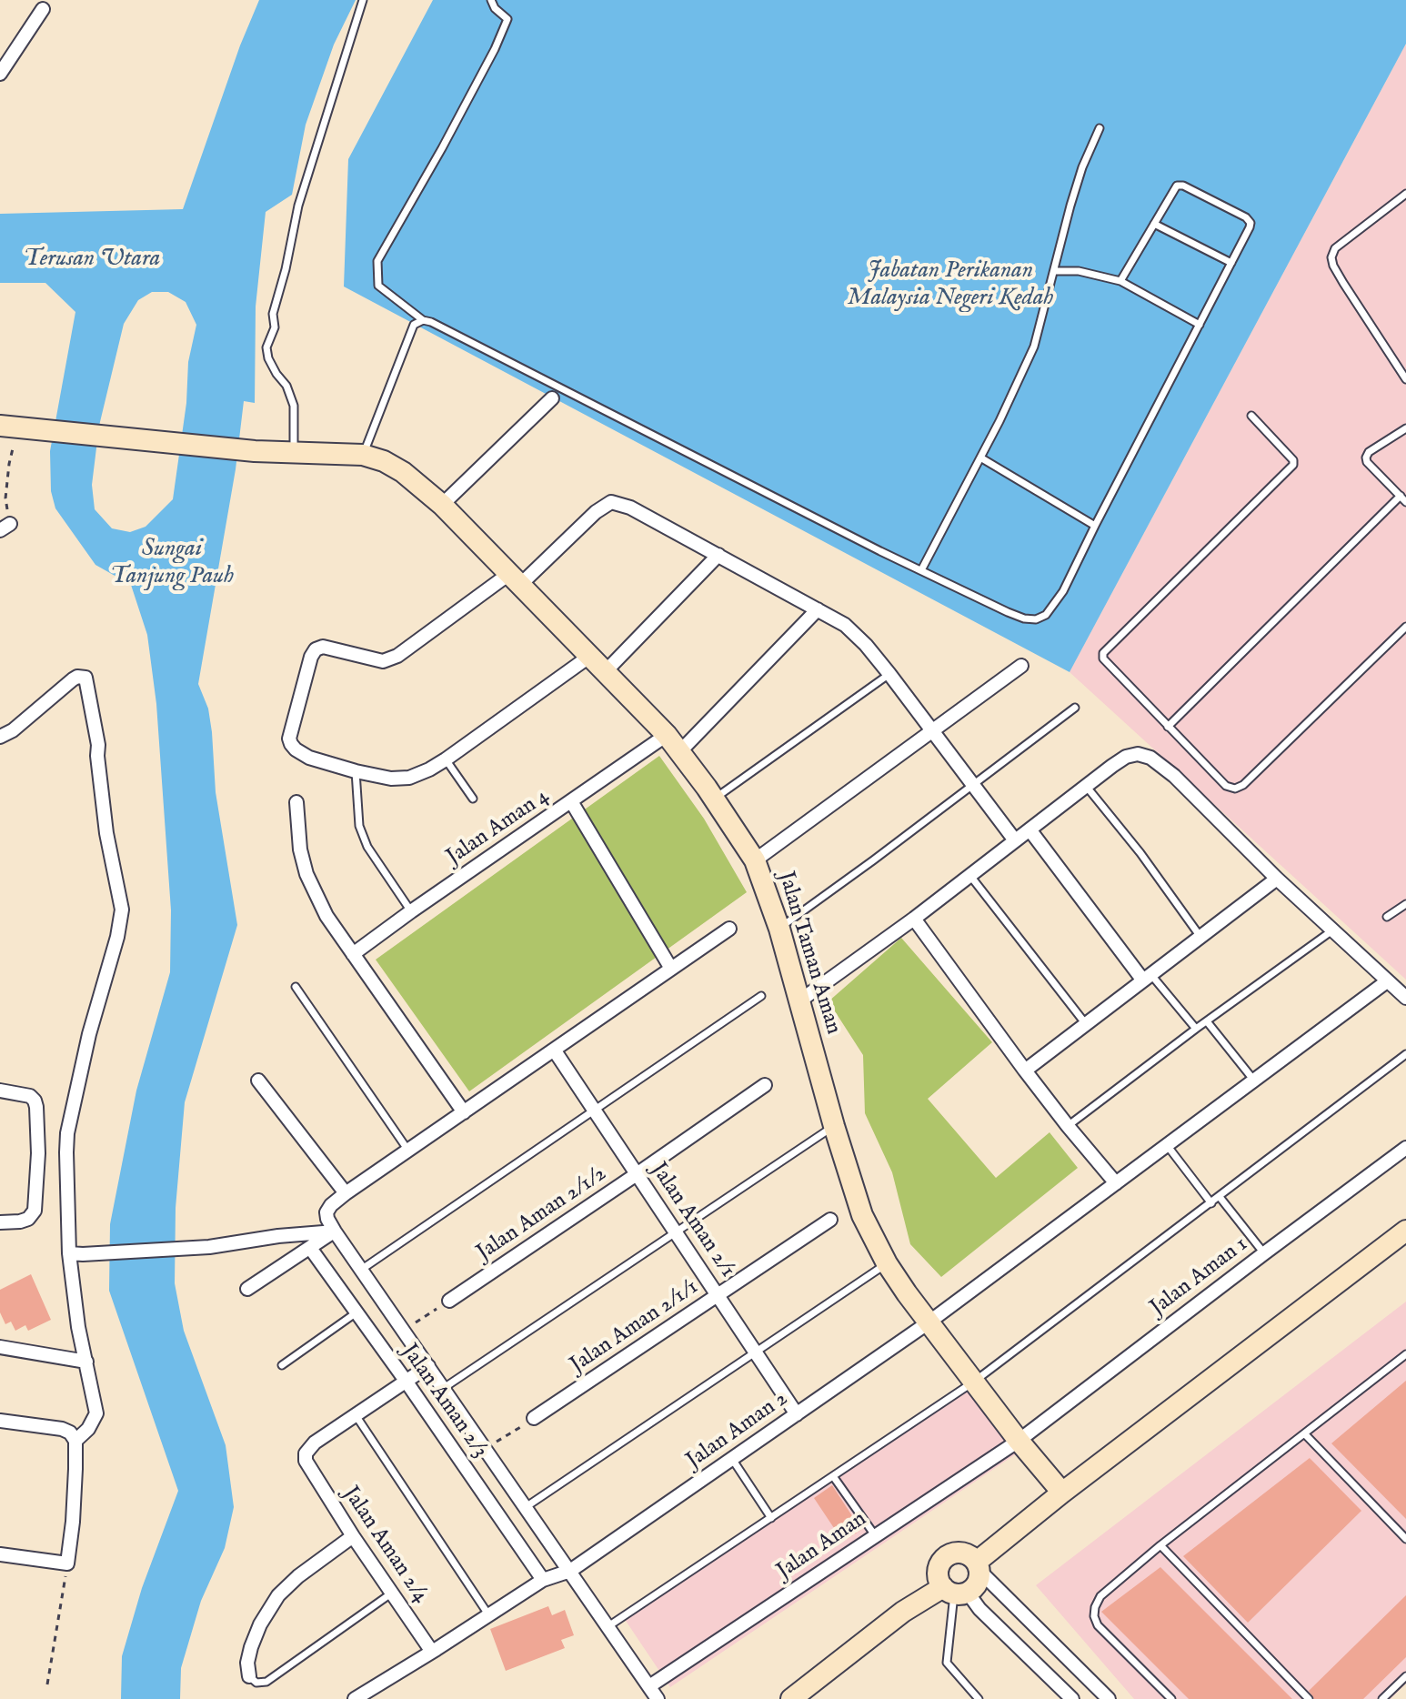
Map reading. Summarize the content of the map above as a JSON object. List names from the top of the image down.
{
  "streets": {
    "street": [
      "Jalan Aman 4",
      "Jalan Taman Aman",
      "Jalan Aman 2/1/2",
      "Jalan Aman 2/1",
      "Jalan Aman 1",
      "Jalan Aman 2/1/1",
      "Jalan Aman 2/3",
      "Jalan Aman 2",
      "Jalan Aman 2/4",
      "Jalan Aman"
    ]
  },
  "crossings": [
    ["Jalan Aman 4", "Jalan Taman Aman"],
    ["Jalan Taman Aman", "Jalan Aman 1"],
    ["Jalan Taman Aman", "Jalan Aman 2"],
    ["Jalan Taman Aman", "Jalan Aman"],
    ["Jalan Aman 2/1/2", "Jalan Aman 2/1"],
    ["Jalan Aman 2/1", "Jalan Aman 2/1/1"],
    ["Jalan Aman 2/1", "Jalan Aman 2"],
    ["Jalan Aman 1", "Jalan Aman"],
    ["Jalan Aman 2/3", "Jalan Aman 2"],
    ["Jalan Aman 2", "Jalan Aman 2/4"]
  ],
  "water": ["Terusan Utara", "Jabatan Perikanan Malaysia Negeri Kedah", "Sungai Tanjung Pauh"]
}
